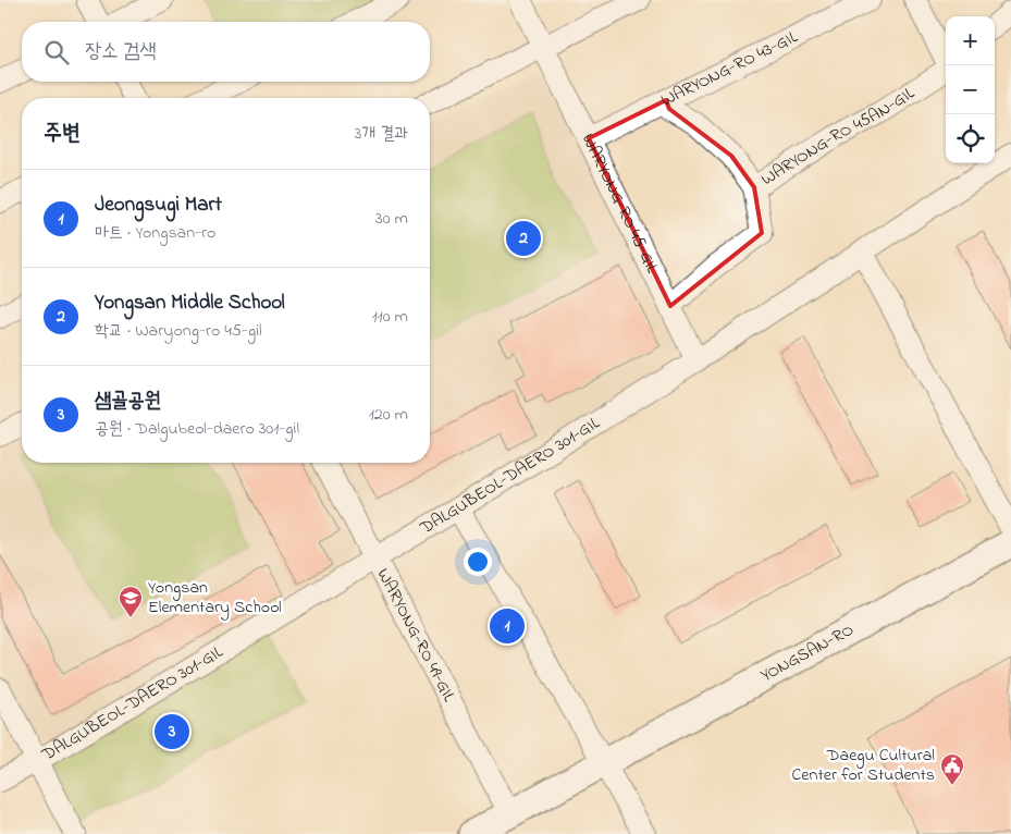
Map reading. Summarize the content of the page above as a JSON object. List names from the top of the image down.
{
  "streets": {
    "main road": ["YONGSAN-RO"],
    "street": [
      "WARYONG-RO 43-GIL",
      "WARYONG-RO 45AN-GIL",
      "WARYONG-RO 45-GIL",
      "DALGUBEOL-DAERO 301-GIL",
      "WARYONG-RO 49-GIL"
    ]
  },
  "crossings": [
    ["WARYONG-RO 43-GIL", "WARYONG-RO 45AN-GIL"],
    ["WARYONG-RO 43-GIL", "WARYONG-RO 45-GIL"],
    ["WARYONG-RO 45AN-GIL", "WARYONG-RO 45-GIL"],
    ["WARYONG-RO 45-GIL", "DALGUBEOL-DAERO 301-GIL"],
    ["DALGUBEOL-DAERO 301-GIL", "WARYONG-RO 49-GIL"],
    ["WARYONG-RO 49-GIL", "YONGSAN-RO"]
  ],
  "places": {
    "school or university": ["Yongsan Elementary School"],
    "public building": ["Daegu Cultural Center for Students"]
  },
  "page": {
    "map_buttons": ["+", "−"],
    "search": "장소 검색",
    "heading": ["주변", "3개 결과"],
    "list": [
      {
        "mark": "1",
        "name": "Jeongsugi Mart",
        "note": "마트 · Yongsan-ro",
        "value": "30 m"
      },
      {
        "mark": "2",
        "name": "Yongsan Middle School",
        "note": "학교 · Waryong-ro 45-gil",
        "value": "110 m"
      },
      {
        "mark": "3",
        "name": "샘골공원",
        "note": "공원 · Dalgubeol-daero 301-gil",
        "value": "120 m"
      }
    ],
    "pins": ["2", "1", "3"]
  }
}
